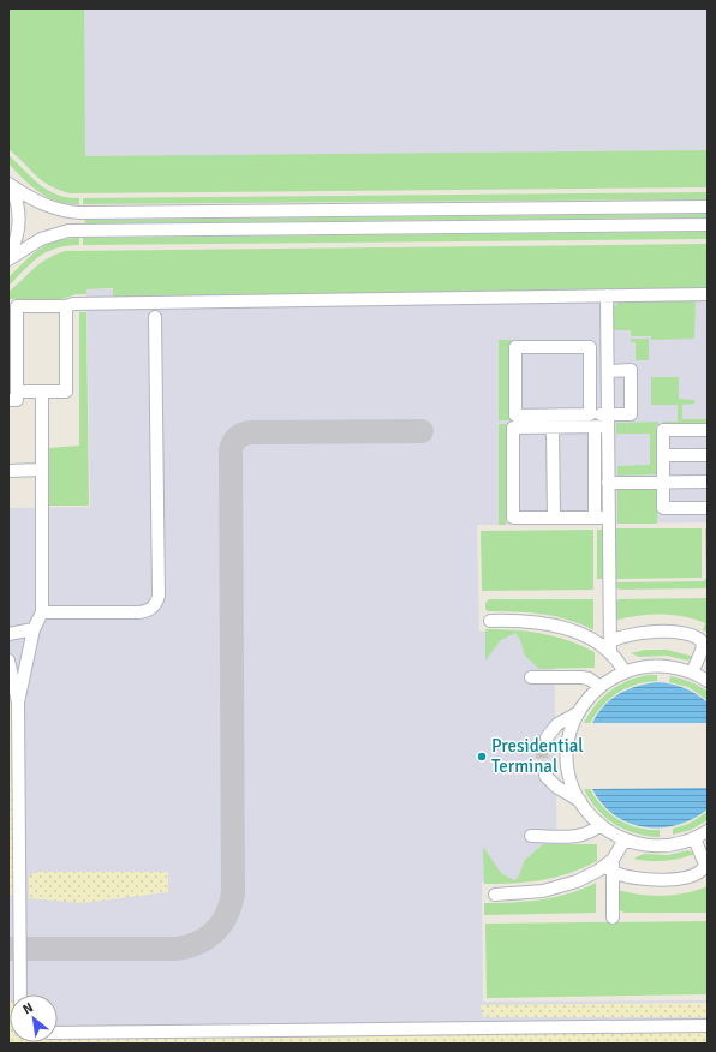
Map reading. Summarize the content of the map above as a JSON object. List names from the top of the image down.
{
  "places": ["Presidential Terminal"],
  "north": "top left"
}
